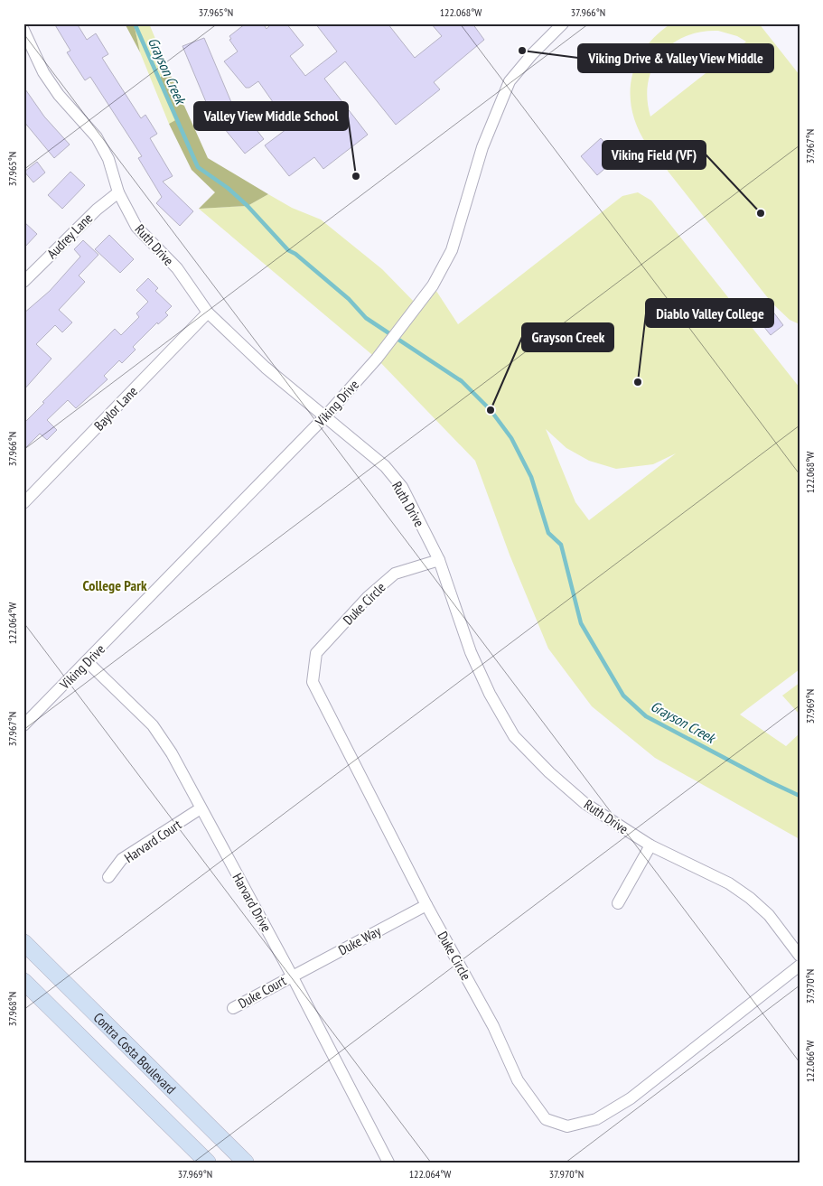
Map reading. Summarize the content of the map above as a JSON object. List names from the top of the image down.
{
  "streets": {
    "main road": ["Contra Costa Boulevard"],
    "street": [
      "Audrey Lane",
      "Ruth Drive",
      "Viking Drive",
      "Baylor Lane",
      "Duke Circle",
      "Harvard Court",
      "Harvard Drive",
      "Duke Way",
      "Duke Court"
    ]
  },
  "crossings": [
    ["Audrey Lane", "Ruth Drive"],
    ["Ruth Drive", "Viking Drive"],
    ["Ruth Drive", "Baylor Lane"],
    ["Ruth Drive", "Duke Circle"],
    ["Viking Drive", "Harvard Drive"],
    ["Duke Circle", "Duke Way"],
    ["Harvard Court", "Harvard Drive"],
    ["Harvard Drive", "Duke Way"],
    ["Harvard Drive", "Duke Court"],
    ["Duke Way", "Duke Court"]
  ],
  "districts": ["College Park"],
  "water": ["Grayson Creek"],
  "places": [
    "Viking Drive & Valley View Middle",
    "Valley View Middle School",
    "Viking Field (VF)",
    "Diablo Valley College",
    "Grayson Creek"
  ],
  "coordinates": [
    "37.965°N",
    "122.068°W",
    "37.966°N",
    "37.967°N",
    "122.064°W",
    "37.969°N",
    "37.970°N",
    "37.968°N",
    "122.066°W"
  ]
}
